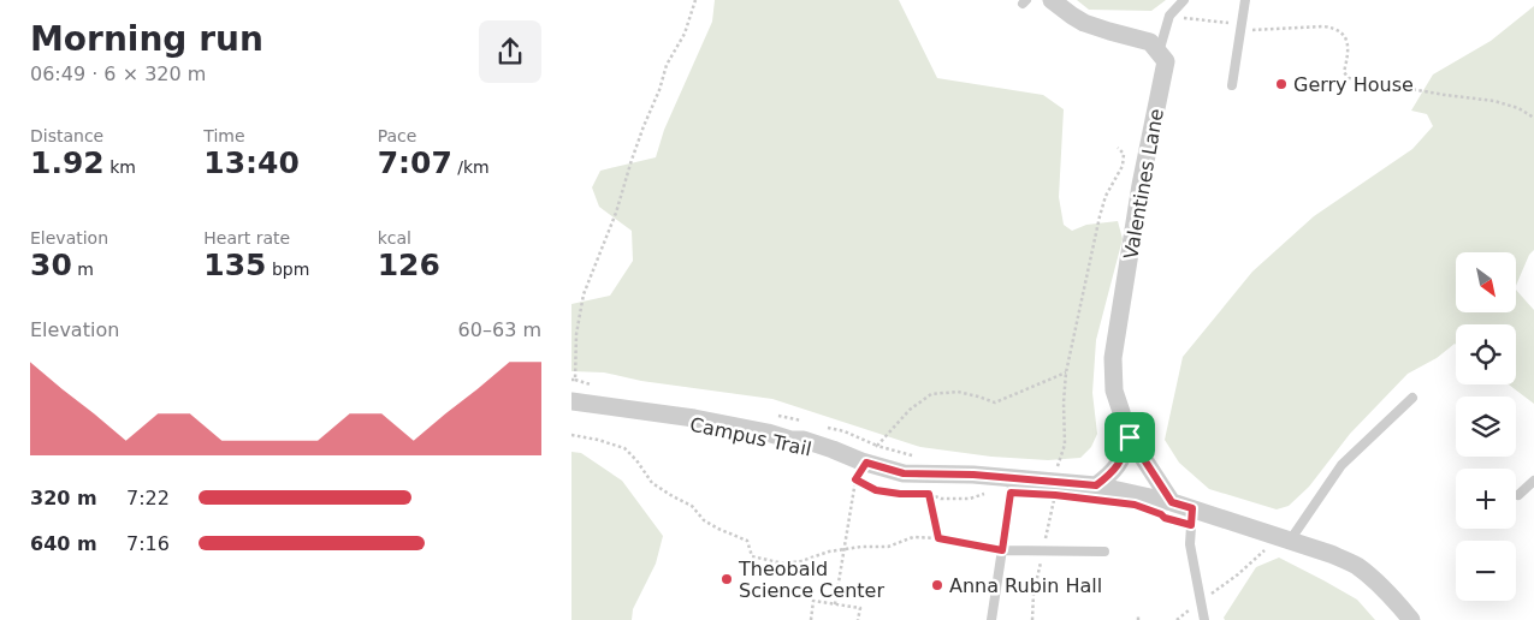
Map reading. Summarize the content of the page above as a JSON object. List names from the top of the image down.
{
  "streets": {
    "street": ["Valentines Lane"]
  },
  "places": ["Gerry House", "Theobald Science Center", "Anna Rubin Hall"],
  "north": "bottom right",
  "page": {
    "heading": ["Morning run", "06:49 · 6 × 320 m"],
    "stats": [
      ["Distance", "1.92 km"],
      ["Time", "13:40"],
      ["Pace", "7:07 /km"],
      ["Elevation", "30 m"],
      ["Heart rate", "135 bpm"],
      ["kcal", "126"]
    ],
    "map_buttons": ["+", "−"],
    "chart": ["Elevation", "60–63 m"],
    "list": [
      {
        "name": "320 m",
        "note": "7:22"
      },
      {
        "name": "640 m",
        "note": "7:16"
      }
    ]
  }
}
